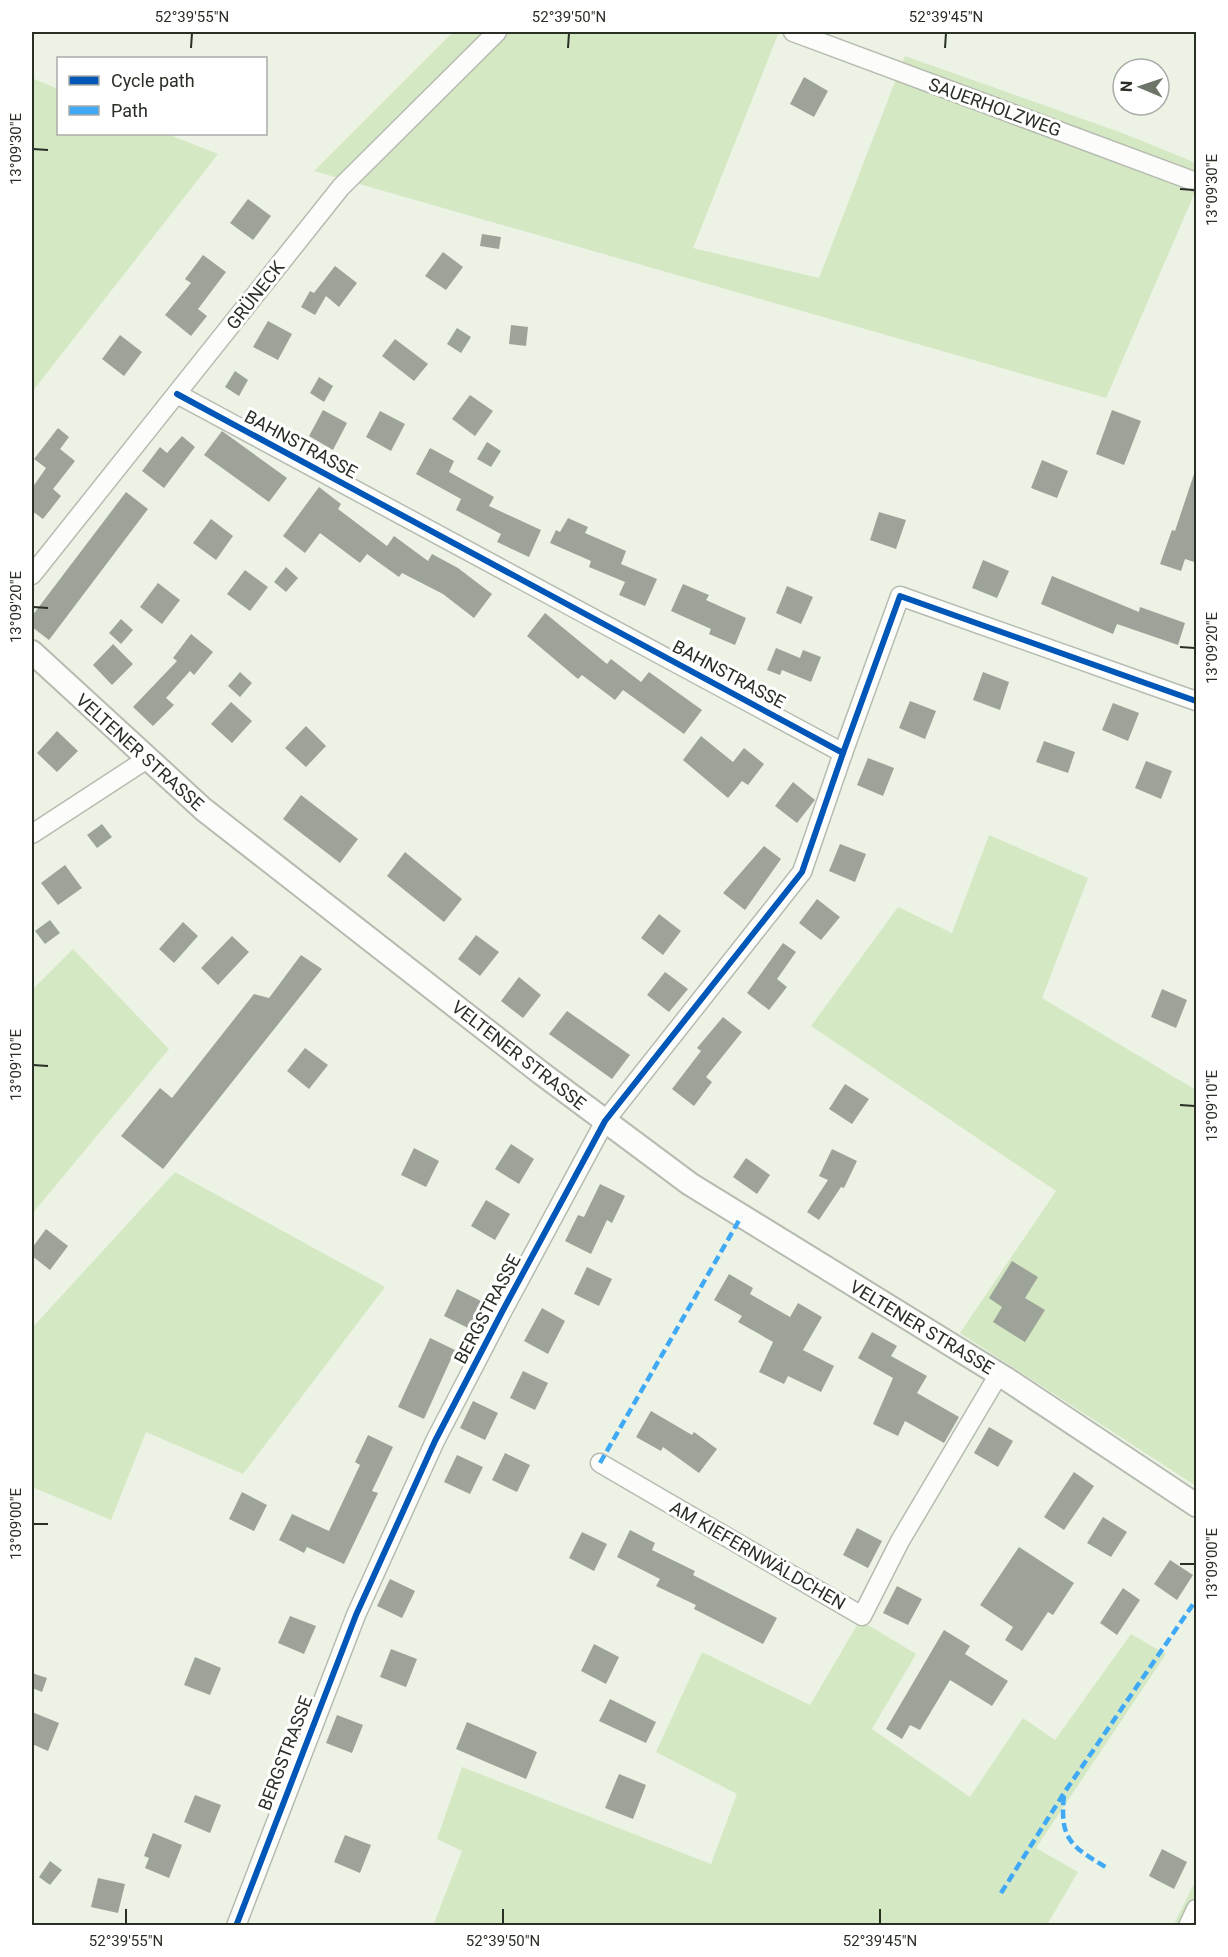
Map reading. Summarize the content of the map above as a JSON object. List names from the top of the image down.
{
  "streets": {
    "main road": ["VELTENER STRASSE"],
    "street": [
      "SAUERHOLZWEG",
      "GRÜNECK",
      "BAHNSTRASSE",
      "BERGSTRASSE",
      "AM KIEFERNWÄLDCHEN"
    ]
  },
  "crossings": [
    ["GRÜNECK", "BAHNSTRASSE"],
    ["BAHNSTRASSE", "BERGSTRASSE"],
    ["VELTENER STRASSE", "BERGSTRASSE"],
    ["VELTENER STRASSE", "AM KIEFERNWÄLDCHEN"]
  ],
  "legend": ["Cycle path", "Path"],
  "north": "left",
  "coordinates": [
    "52°39'55\"N",
    "52°39'50\"N",
    "52°39'45\"N",
    "13°09'30\"E",
    "13°09'20\"E",
    "13°09'10\"E",
    "13°09'00\"E"
  ]
}
